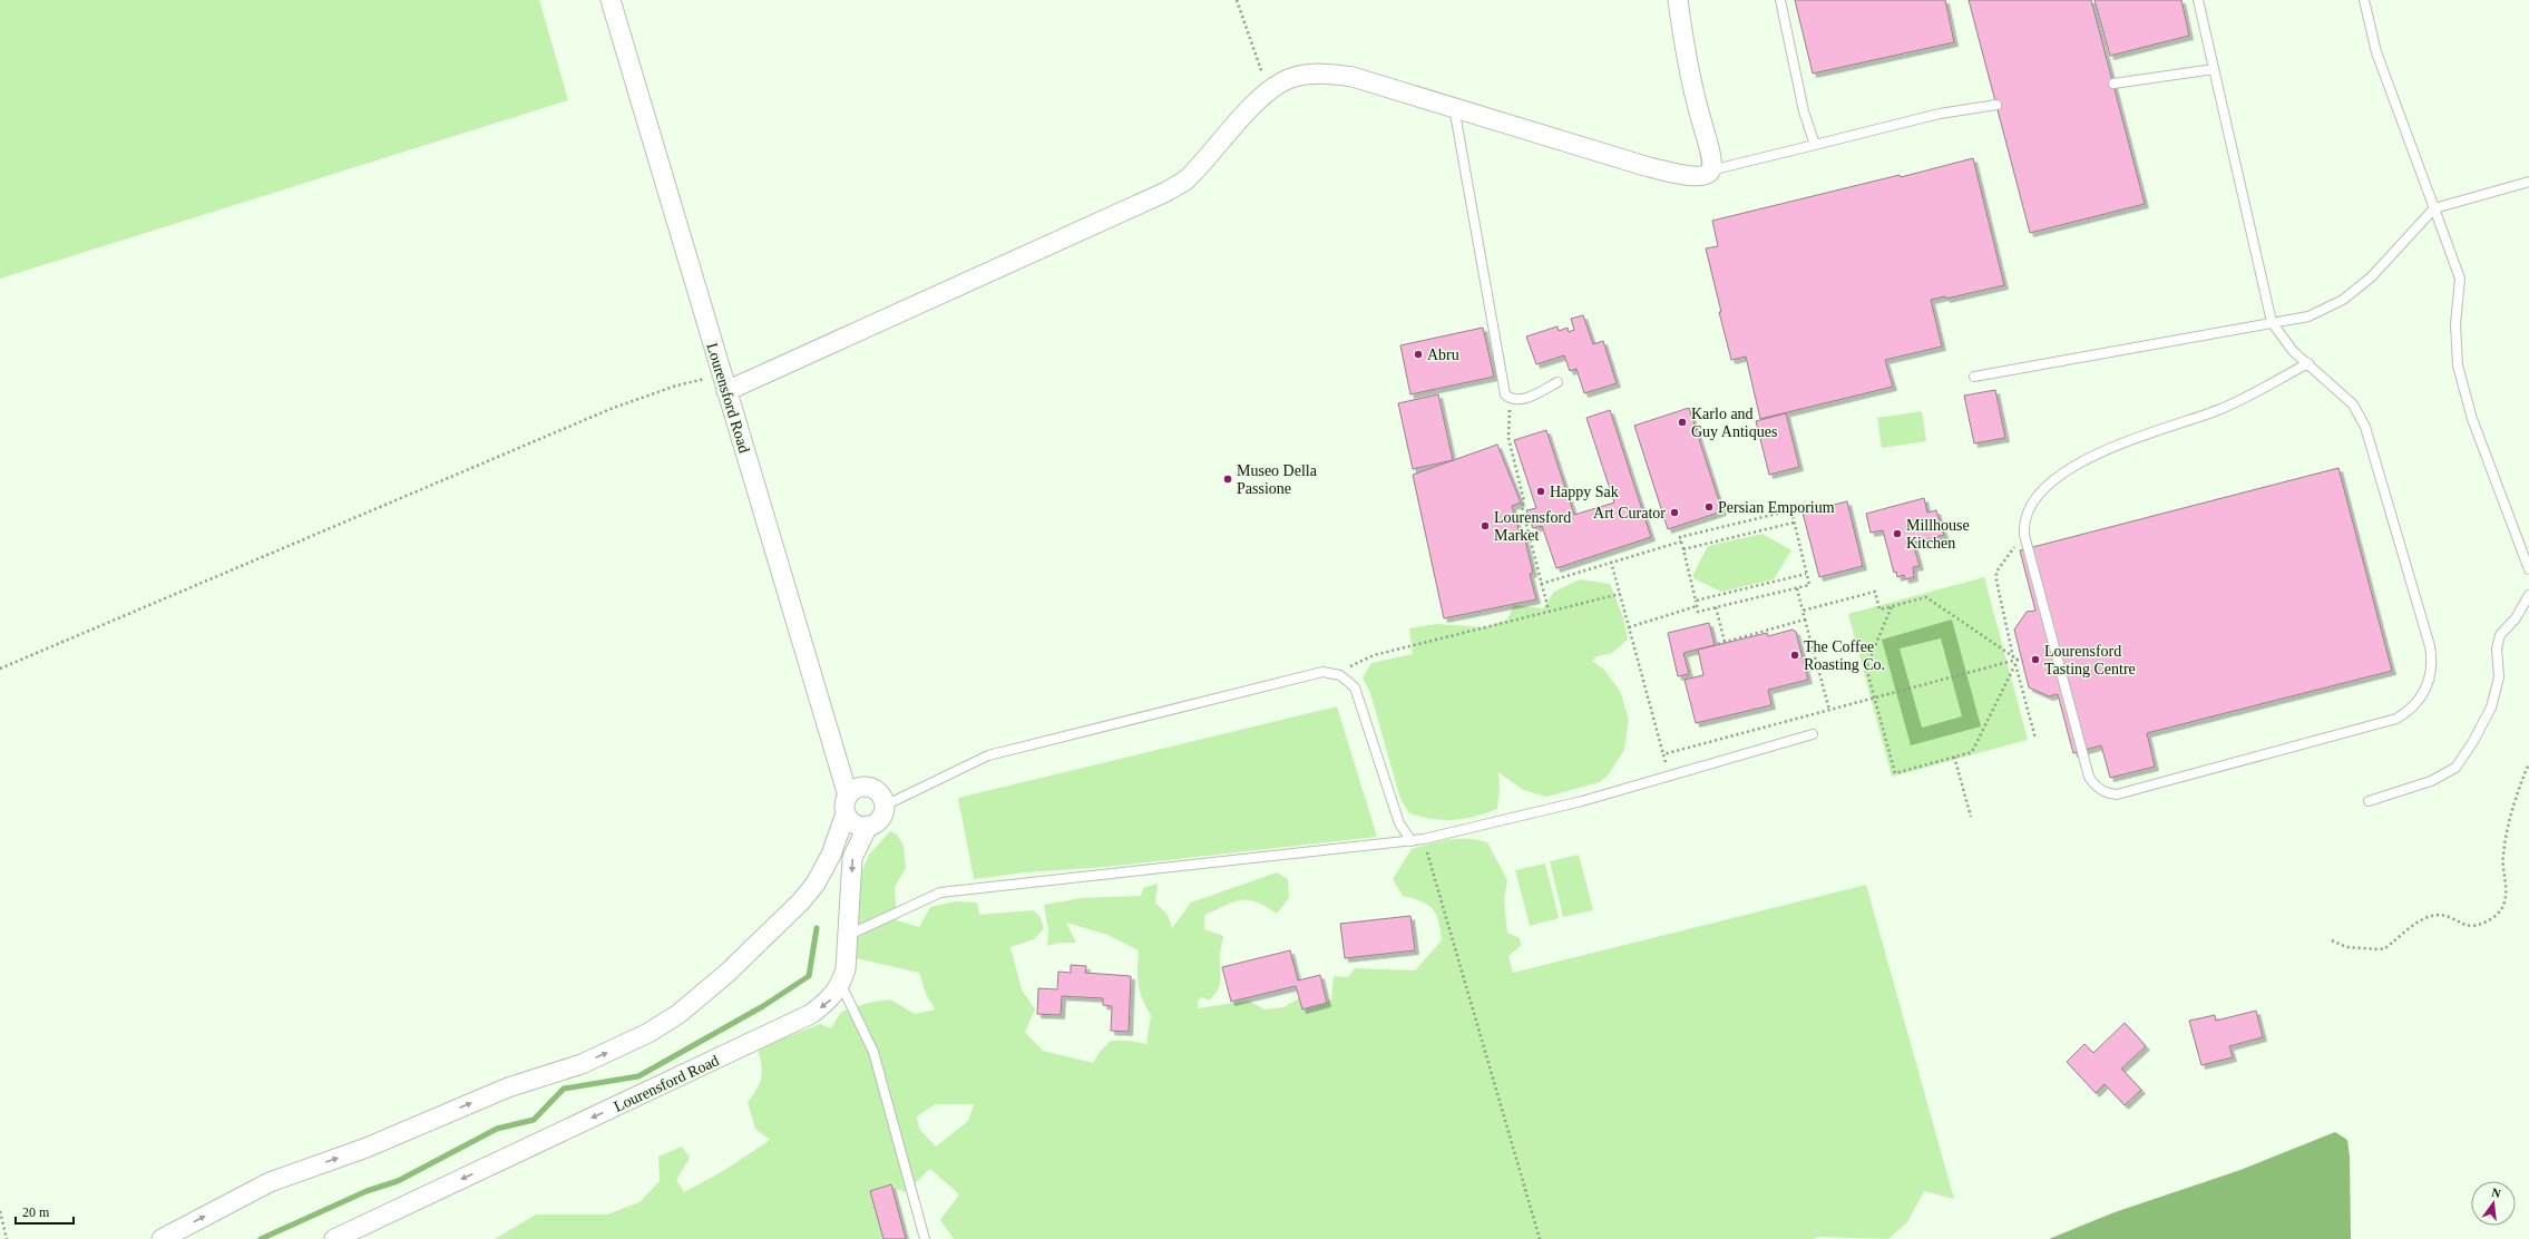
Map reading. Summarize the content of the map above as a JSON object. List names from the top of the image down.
{
  "streets": {
    "street": ["Lourensford Road"]
  },
  "places": [
    "Abru",
    "Karlo and Guy Antiques",
    "Museo Della Passione",
    "Happy Sak",
    "Persian Emporium",
    "Art Curator",
    "Lourensford Market",
    "Millhouse Kitchen",
    "The Coffee Roasting Co.",
    "Lourensford Tasting Centre"
  ],
  "scale_bar": "20 m",
  "north": "top"
}
